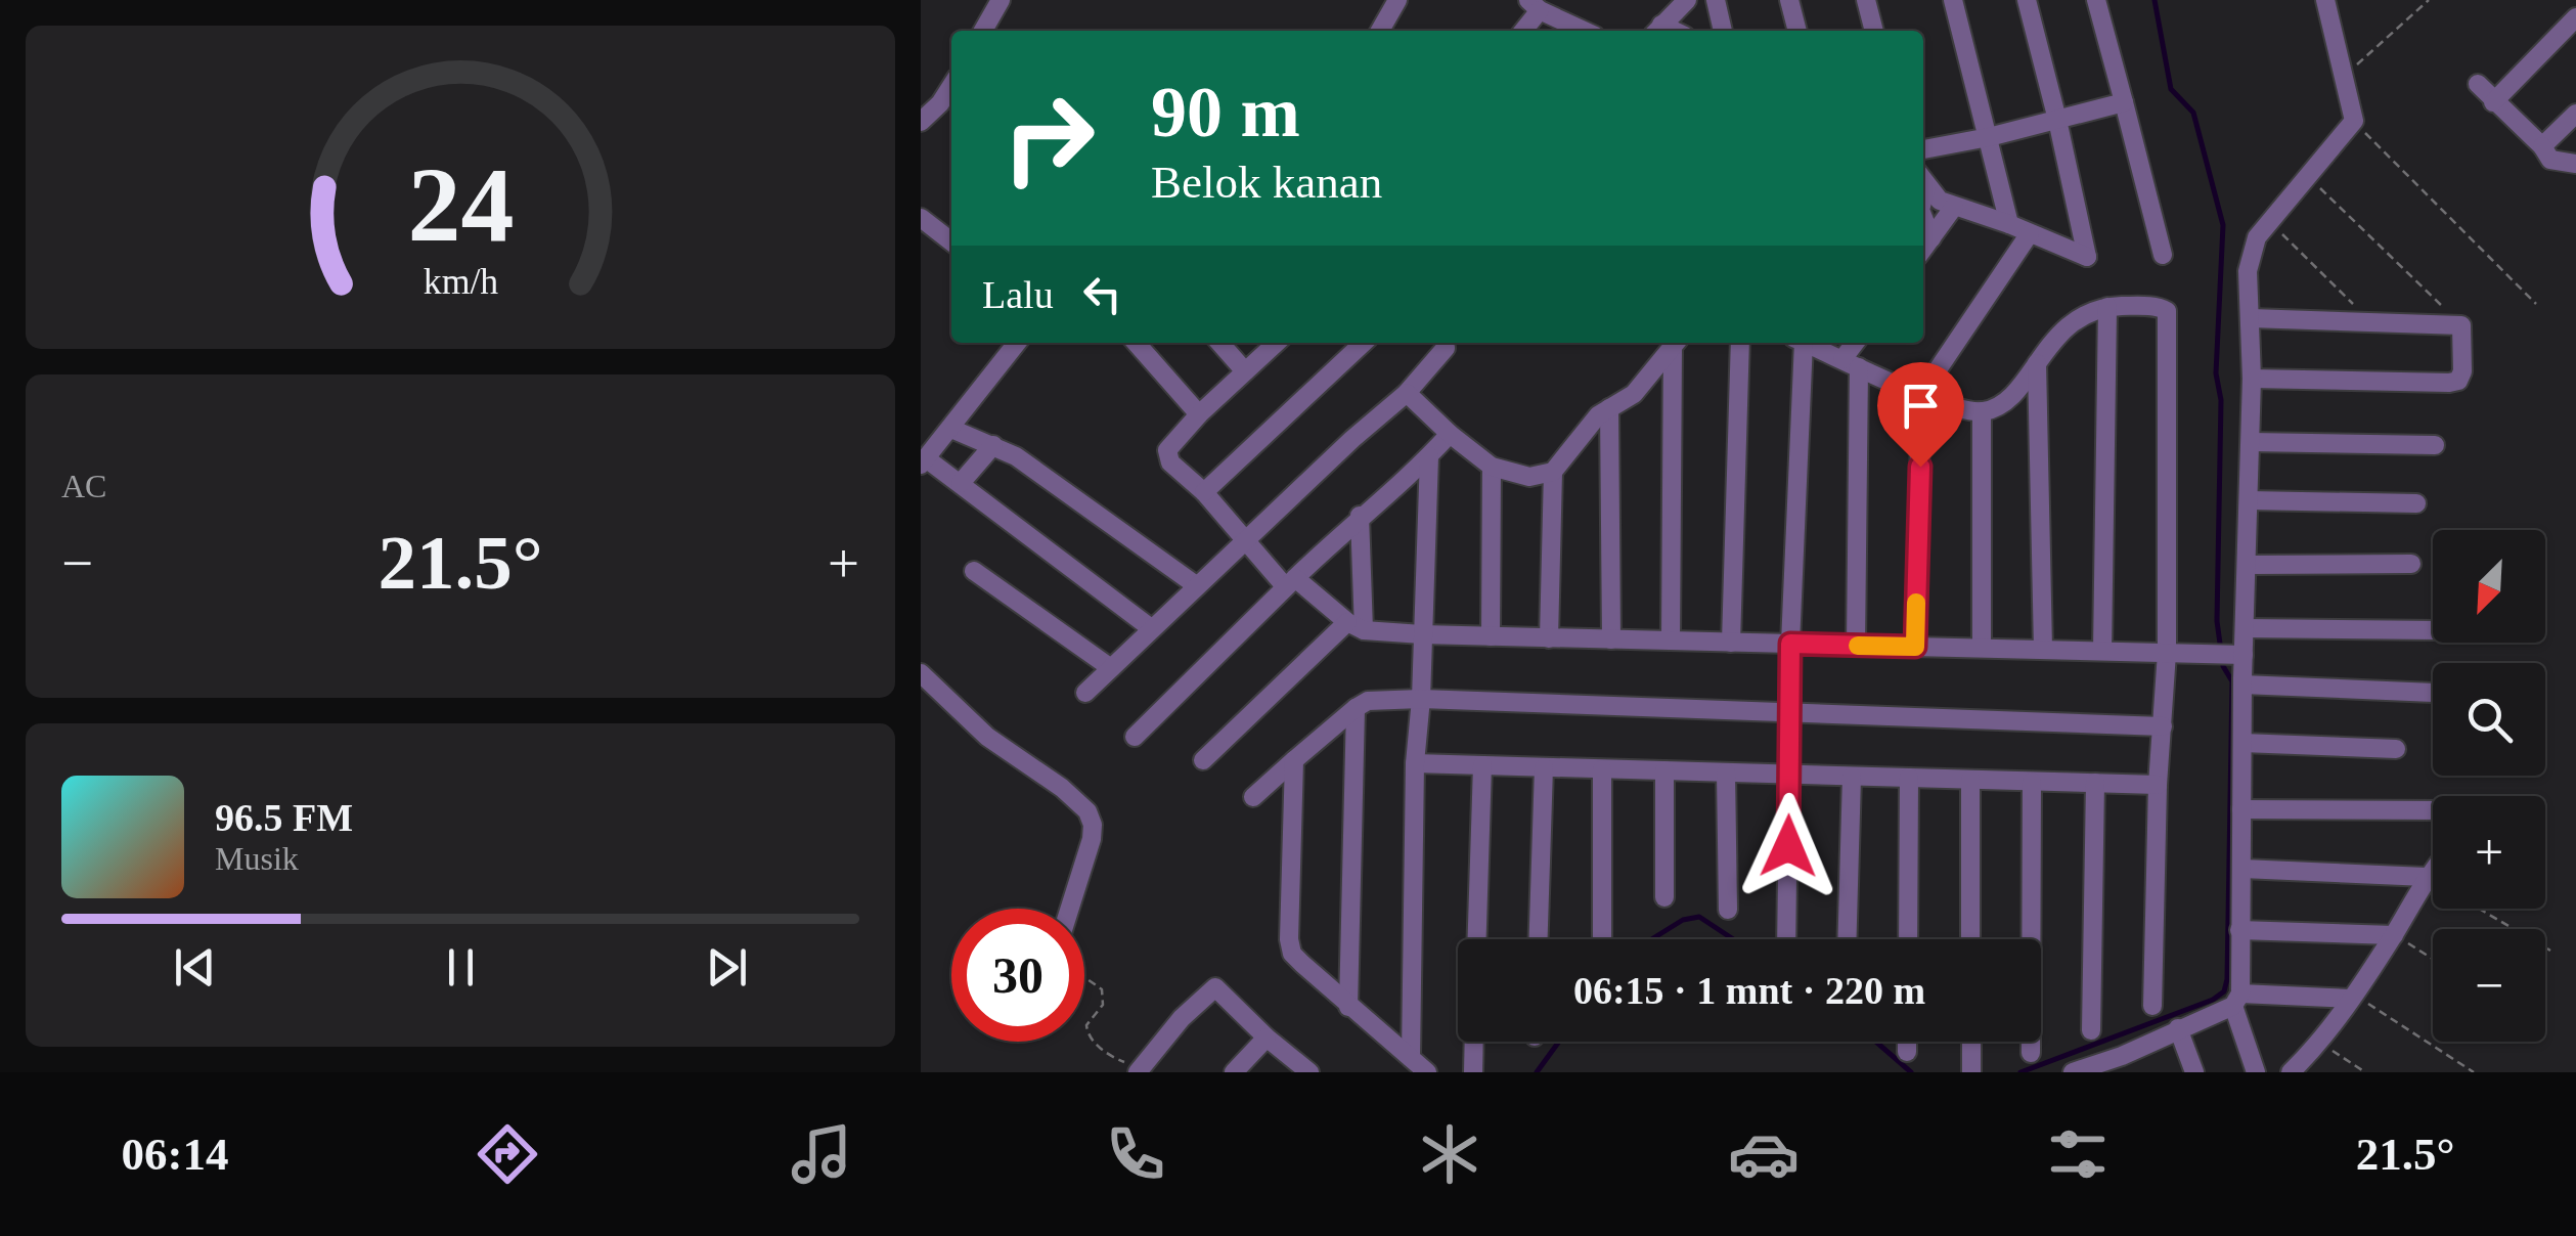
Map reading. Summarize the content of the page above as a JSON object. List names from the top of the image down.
{
  "north": "bottom left",
  "page": {
    "turn": ["90 m", "Belok kanan"],
    "then": "Lalu",
    "tile": "AC",
    "heat": ["−", "21.5°", "+"],
    "map_buttons": ["+", "−"],
    "song": ["96.5 FM", "Musik"],
    "limit": "30",
    "trip": "06:15 · 1 mnt · 220 m",
    "tabs": ["06:14", "21.5°"],
    "gauge": ["24", "km/h"]
  }
}
